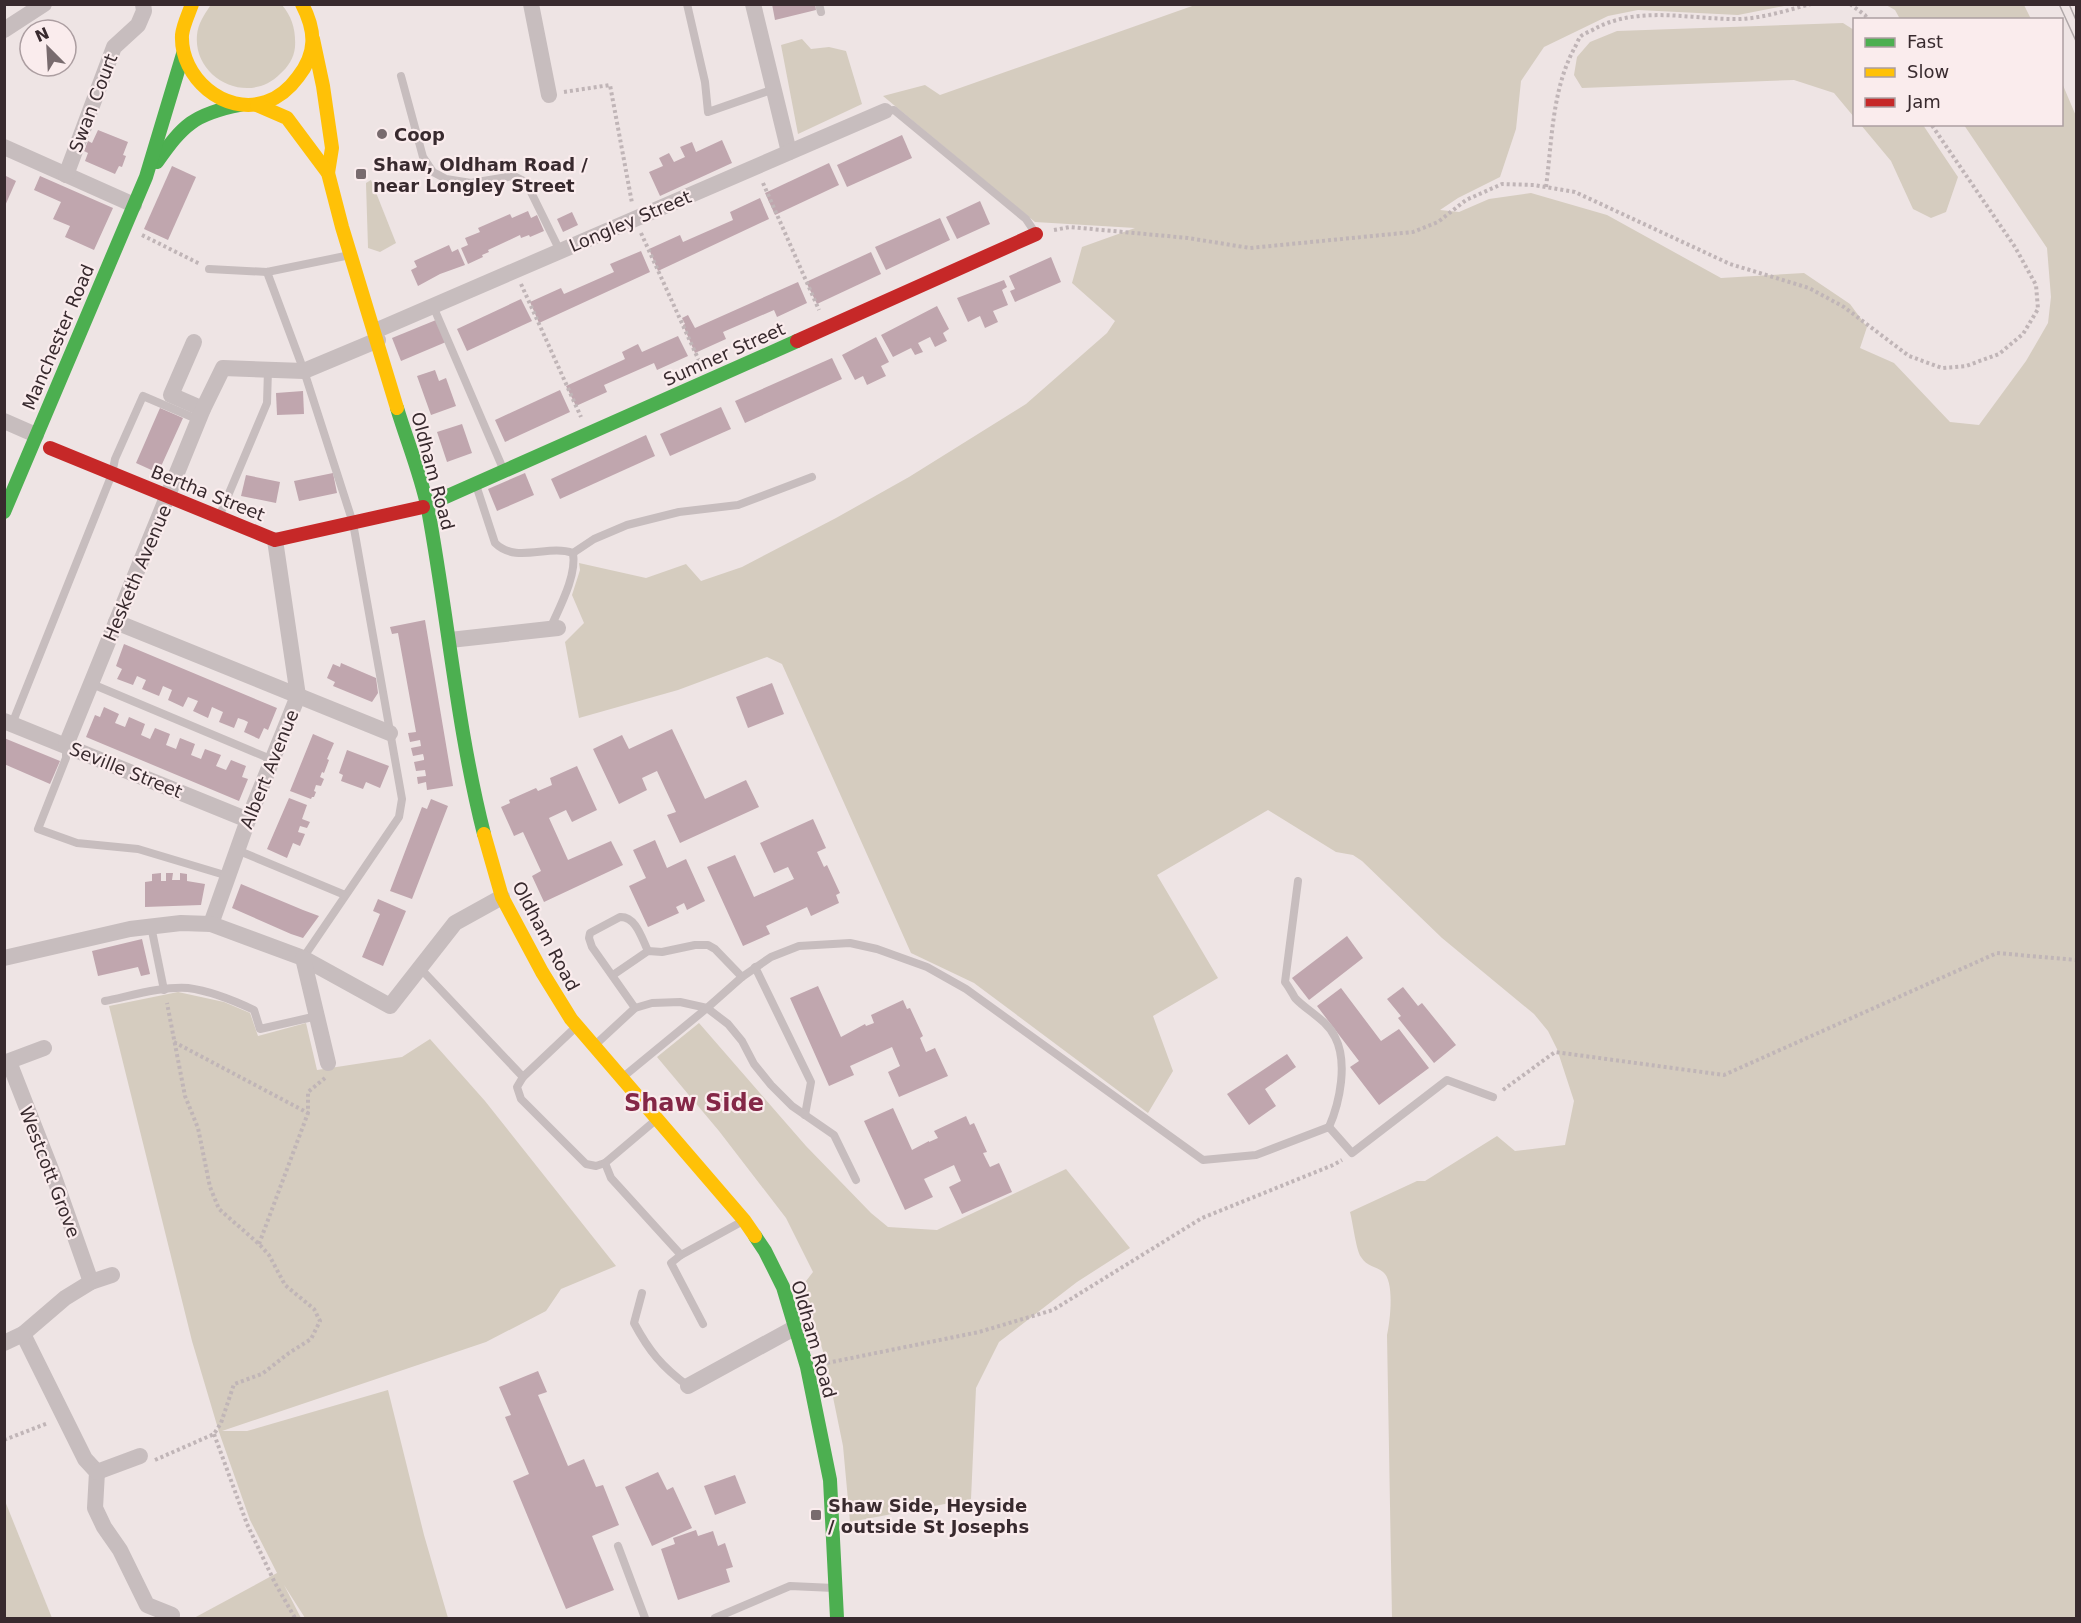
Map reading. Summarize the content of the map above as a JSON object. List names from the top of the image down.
{
  "streets": {
    "main road": [
      "Manchester Road",
      "Sumner Street",
      "Oldham Road",
      "Bertha Street"
    ],
    "street": [
      "Swan Court",
      "Longley Street",
      "Hesketh Avenue",
      "Albert Avenue",
      "Seville Street",
      "Westcott Grove"
    ]
  },
  "crossings": [
    ["Longley Street", "Oldham Road"],
    ["Sumner Street", "Oldham Road"],
    ["Sumner Street", "Bertha Street"],
    ["Oldham Road", "Bertha Street"],
    ["Bertha Street", "Hesketh Avenue"],
    ["Bertha Street", "Albert Avenue"],
    ["Hesketh Avenue", "Seville Street"],
    ["Albert Avenue", "Seville Street"]
  ],
  "districts": ["Shaw Side"],
  "places": {
    "other": ["Coop"],
    "transit": ["Shaw, Oldham Road / near Longley Street", "Shaw Side, Heyside / outside St Josephs"]
  },
  "legend": ["Fast", "Slow", "Jam"],
  "north": "top left"
}
